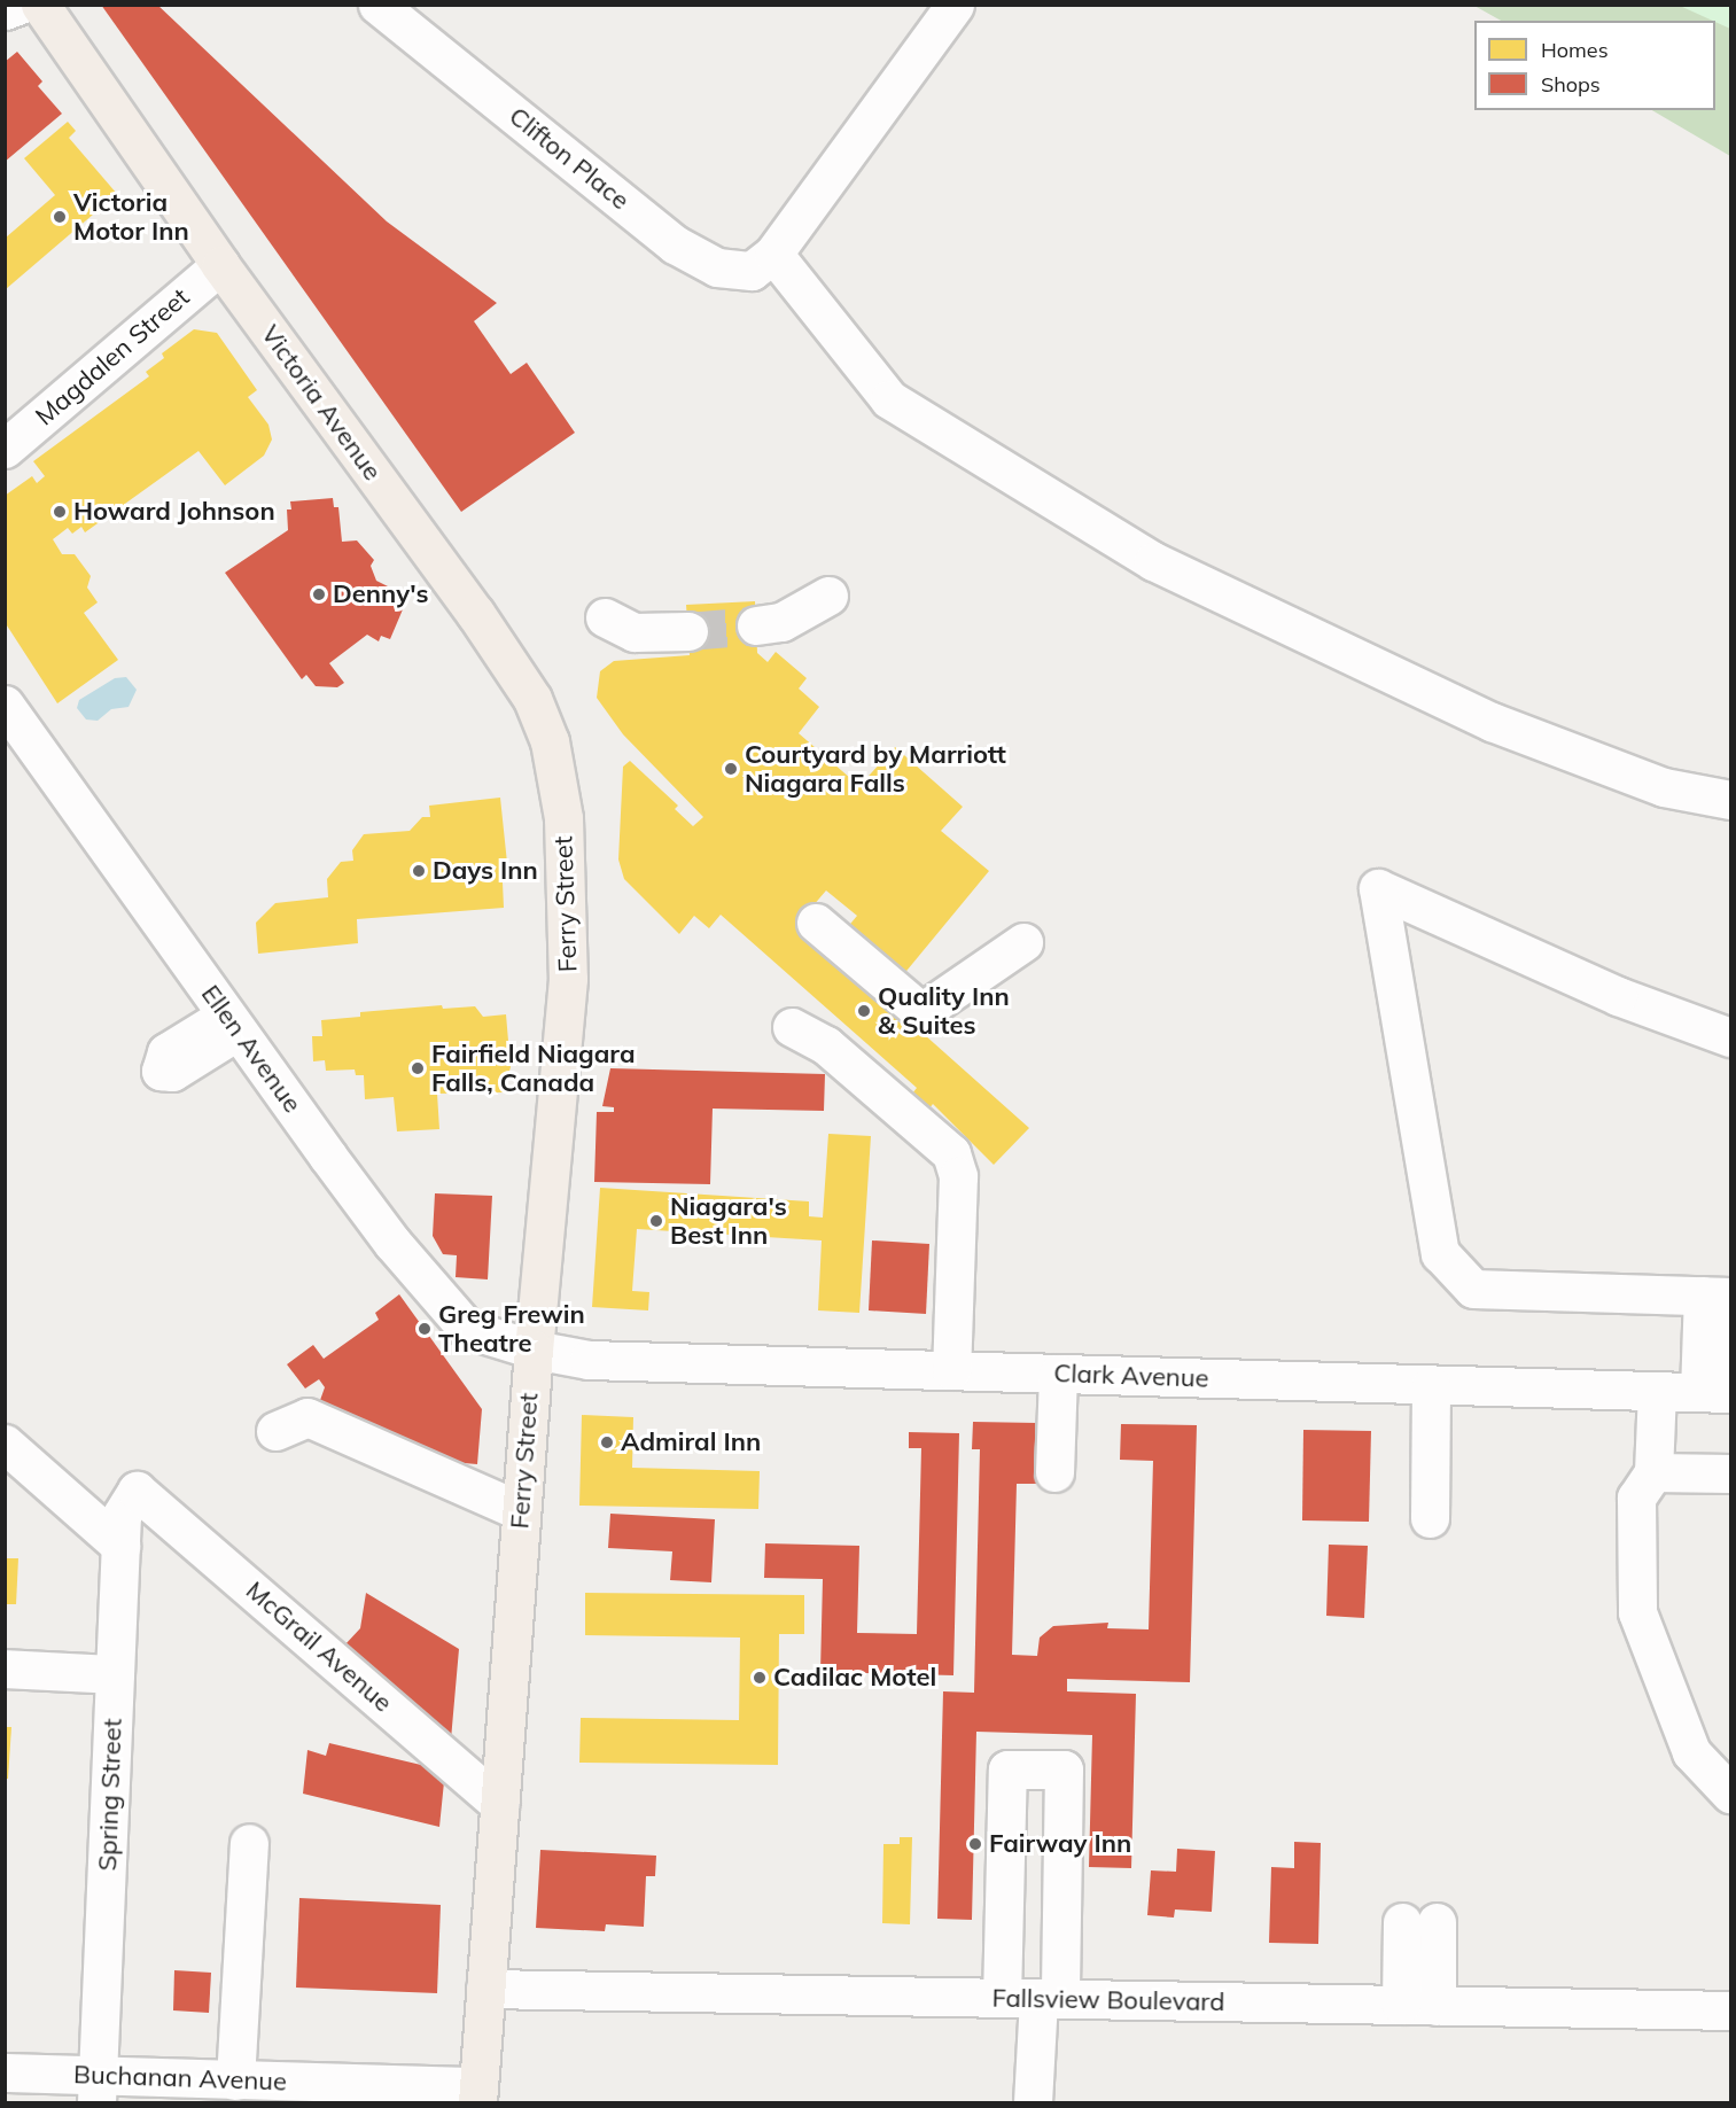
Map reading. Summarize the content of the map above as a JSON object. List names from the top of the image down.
{
  "streets": {
    "main road": ["Victoria Avenue", "Ferry Street"],
    "street": [
      "Clifton Place",
      "Magdalen Street",
      "Ellen Avenue",
      "Clark Avenue",
      "McGrail Avenue",
      "Spring Street",
      "Fallsview Boulevard",
      "Buchanan Avenue"
    ]
  },
  "crossings": [
    ["Magdalen Street", "Victoria Avenue"],
    ["Victoria Avenue", "Ferry Street"],
    ["Ferry Street", "Ellen Avenue"],
    ["Ferry Street", "Clark Avenue"],
    ["Ferry Street", "McGrail Avenue"],
    ["Ferry Street", "Fallsview Boulevard"],
    ["Ferry Street", "Buchanan Avenue"],
    ["Ellen Avenue", "Clark Avenue"],
    ["McGrail Avenue", "Spring Street"],
    ["Spring Street", "Buchanan Avenue"]
  ],
  "places": [
    "Victoria Motor Inn",
    "Howard Johnson",
    "Denny's",
    "Courtyard by Marriott Niagara Falls",
    "Days Inn",
    "Quality Inn & Suites",
    "Fairfield Niagara Falls, Canada",
    "Niagara's Best Inn",
    "Greg Frewin Theatre",
    "Admiral Inn",
    "Cadilac Motel",
    "Fairway Inn"
  ],
  "legend": ["Homes", "Shops"]
}
